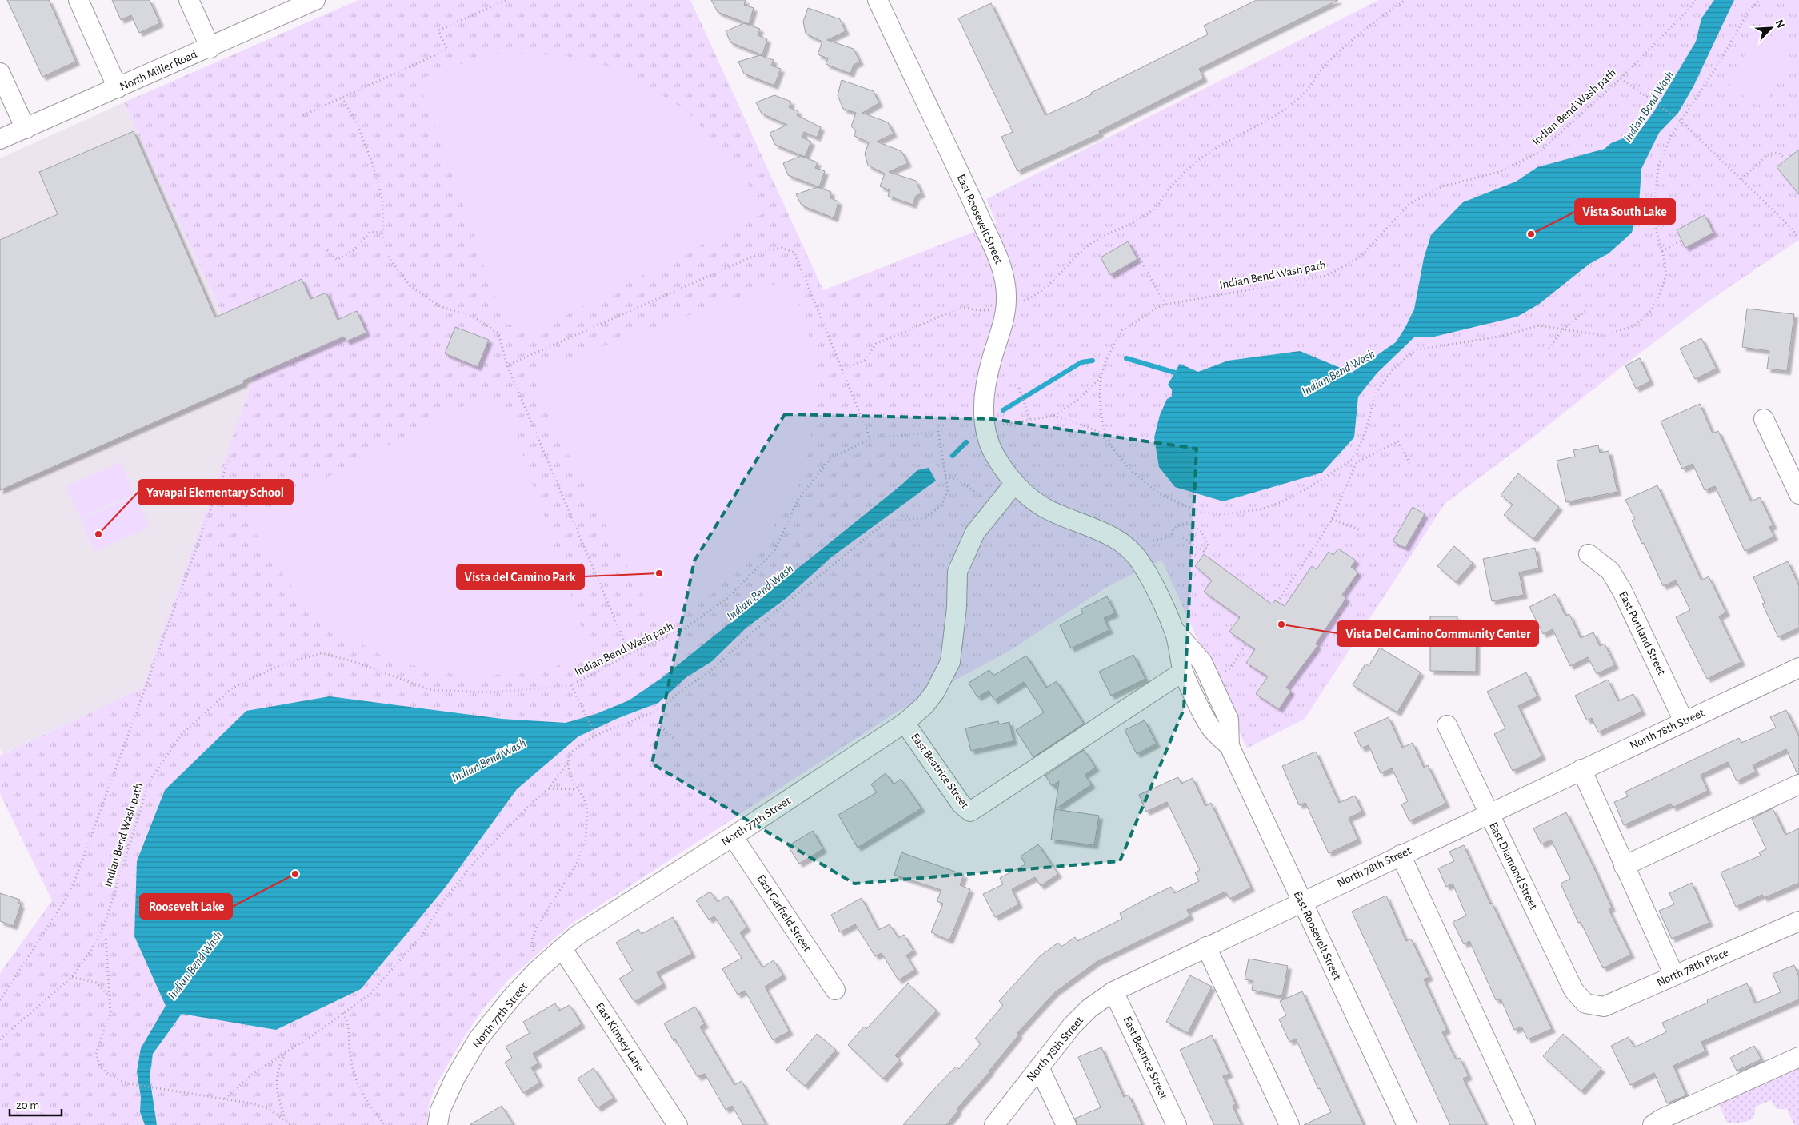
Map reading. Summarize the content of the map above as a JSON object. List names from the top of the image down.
{
  "streets": {
    "street": [
      "North Miller Road",
      "East Roosevelt Street",
      "East Portland Street",
      "North 78th Street",
      "East Beatrice Street",
      "North 77th Street",
      "East Diamond Street",
      "East Garfield Street",
      "North 78th Place",
      "East Kimsey Lane"
    ],
    "path": ["Indian Bend Wash path"]
  },
  "crossings": [
    ["East Roosevelt Street", "North 78th Street"],
    ["East Roosevelt Street", "East Beatrice Street"],
    ["East Roosevelt Street", "North 77th Street"],
    ["East Portland Street", "North 78th Street"],
    ["North 78th Street", "East Beatrice Street"],
    ["North 78th Street", "East Diamond Street"],
    ["East Beatrice Street", "North 77th Street"],
    ["North 77th Street", "East Garfield Street"],
    ["North 77th Street", "East Kimsey Lane"],
    ["East Diamond Street", "North 78th Place"]
  ],
  "water": ["Indian Bend Wash"],
  "places": [
    "Vista South Lake",
    "Yavapai Elementary School",
    "Vista del Camino Park",
    "Vista Del Camino Community Center",
    "Roosevelt Lake"
  ],
  "scale_bar": "20 m",
  "north": "top right"
}
